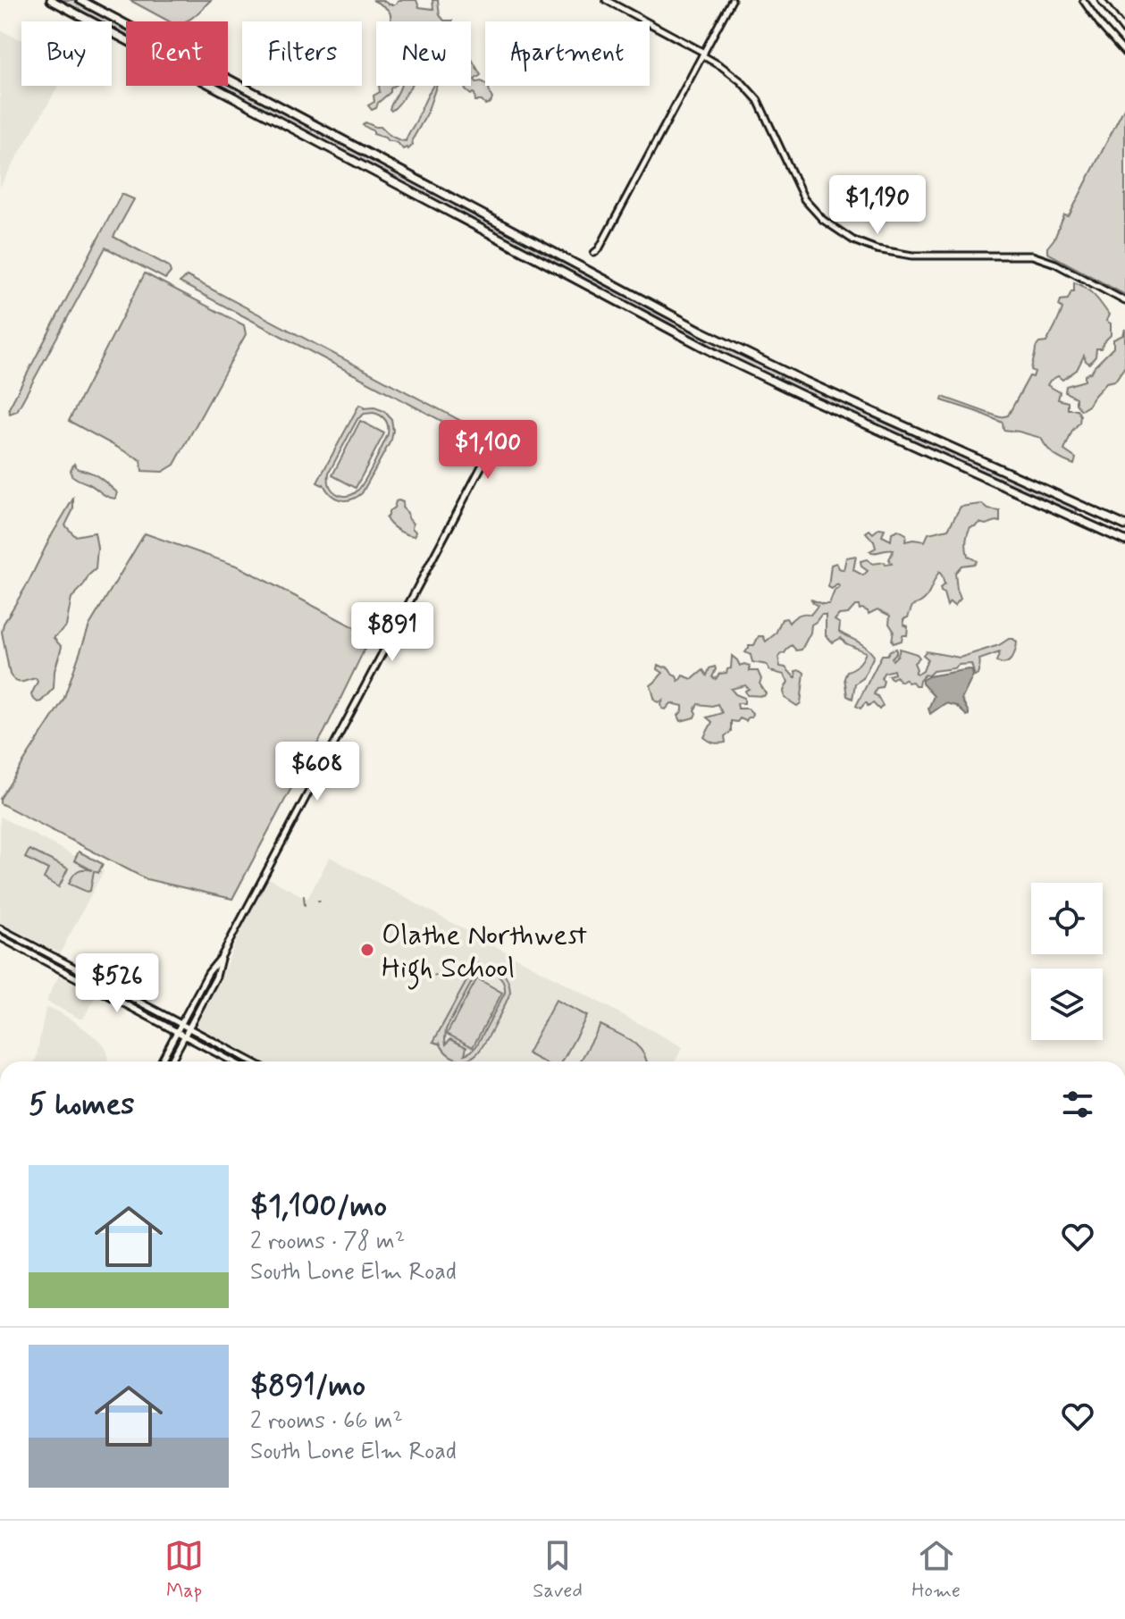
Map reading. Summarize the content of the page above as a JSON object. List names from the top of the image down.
{
  "places": ["Olathe Northwest High School"],
  "page": {
    "chip": [
      "Buy",
      "Rent",
      "Filters",
      "New",
      "Apartment"
    ],
    "price": [
      "$1,190",
      "$1,100",
      "$891",
      "$608",
      "$526"
    ],
    "heading": "5 homes",
    "list": [
      {
        "name": "$1,100/mo",
        "note": "2 rooms · 78 m² · South Lone Elm Road"
      },
      {
        "name": "$891/mo",
        "note": "2 rooms · 66 m² · South Lone Elm Road"
      }
    ],
    "tabs": ["Map", "Saved", "Home"]
  }
}
